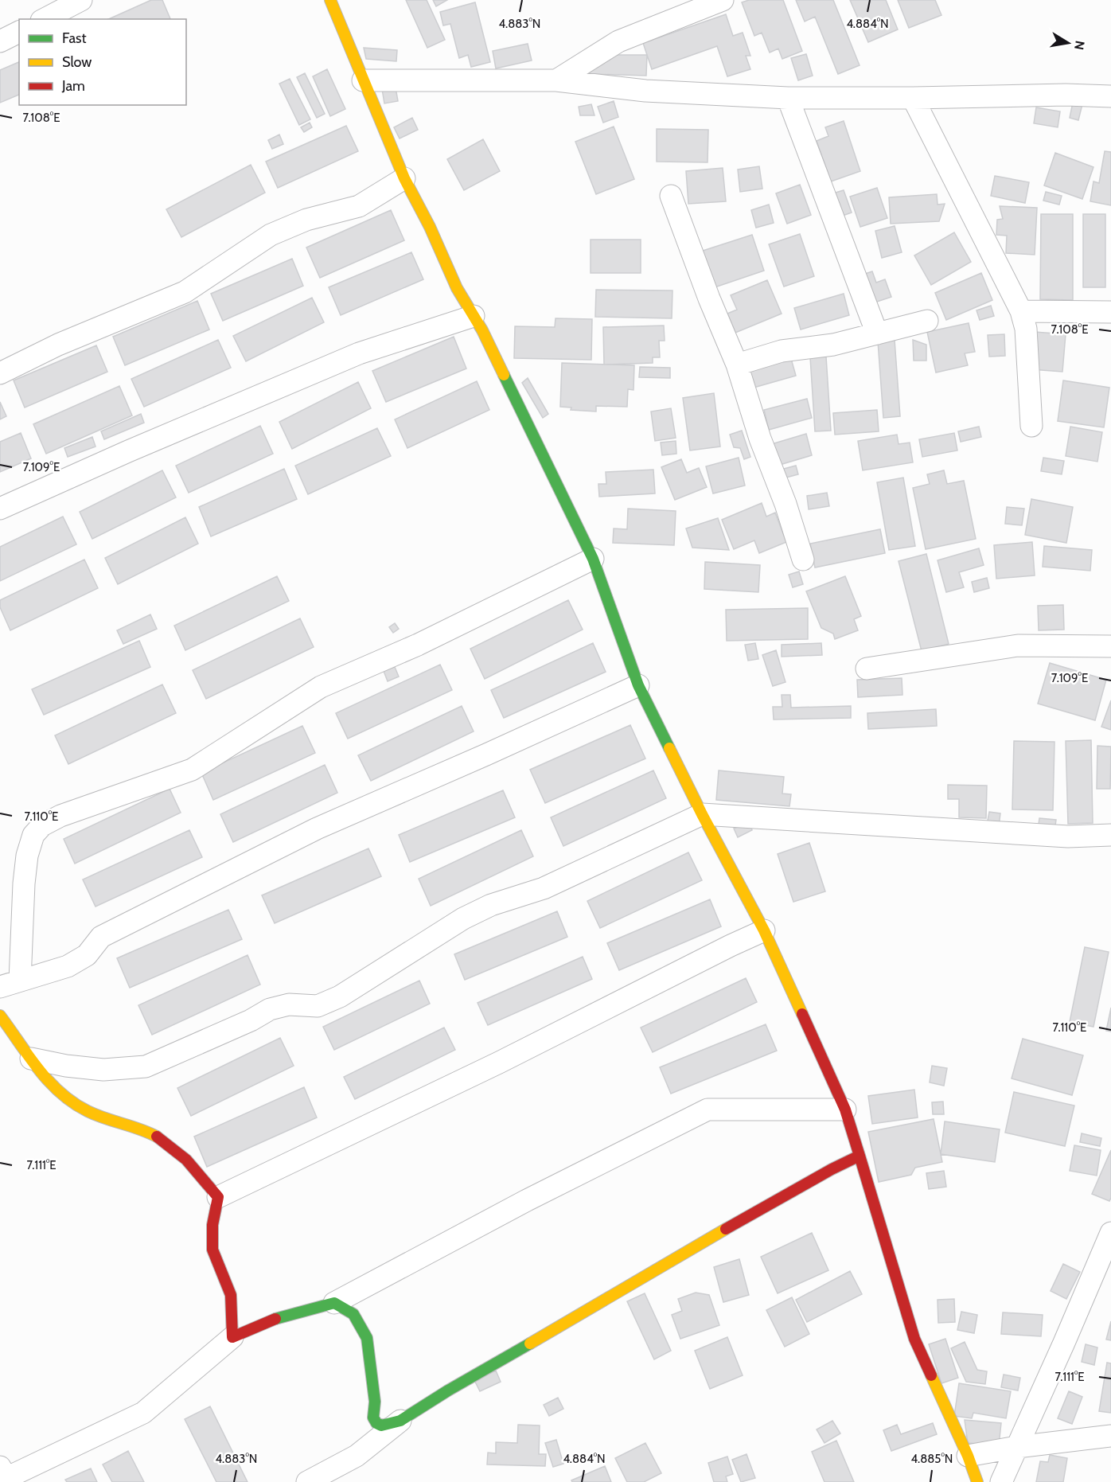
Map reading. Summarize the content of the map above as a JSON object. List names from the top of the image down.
{
  "legend": ["Fast", "Slow", "Jam"],
  "north": "right",
  "coordinates": [
    "4.883°N",
    "4.884°N",
    "7.108°E",
    "7.109°E",
    "7.110°E",
    "7.111°E",
    "4.885°N"
  ]
}
